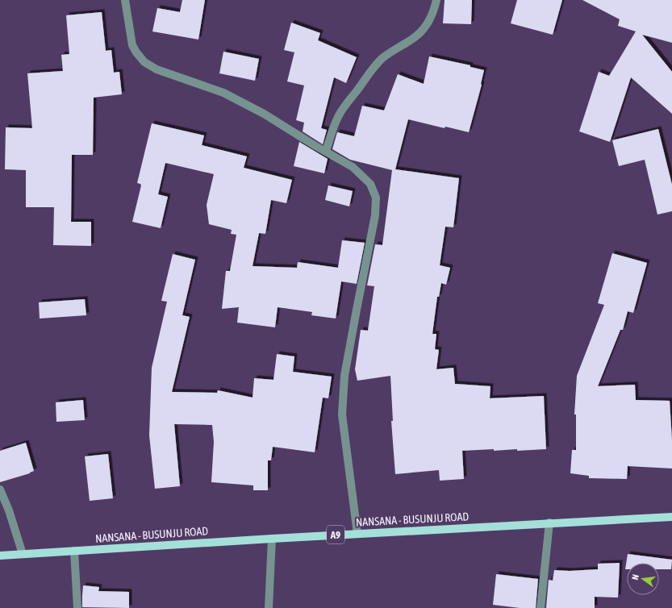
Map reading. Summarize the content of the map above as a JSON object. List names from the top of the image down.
{
  "streets": {
    "main road": ["NANSANA - BUSUNJU ROAD", "A9"]
  },
  "north": "left"
}
